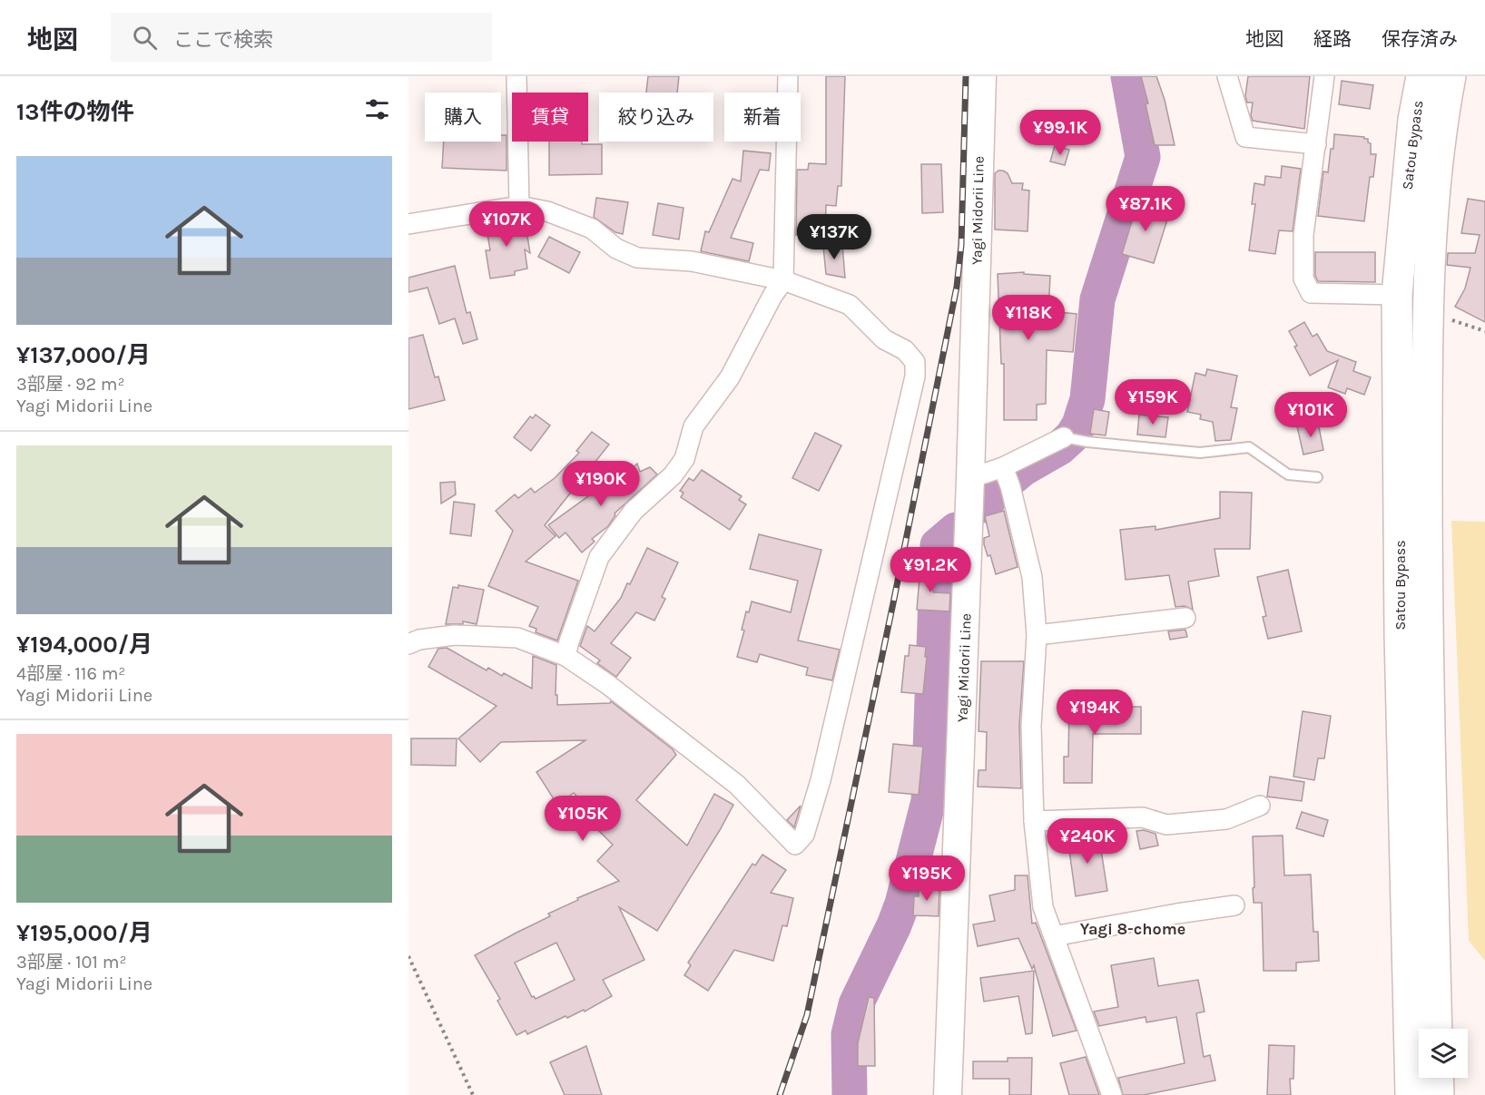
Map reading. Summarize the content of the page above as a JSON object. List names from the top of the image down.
{
  "streets": {
    "highway": ["Satou Bypass"],
    "main road": ["Yagi Midorii Line"]
  },
  "districts": ["Yagi 8-chome"],
  "page": {
    "header": "地図",
    "search": "ここで検索",
    "nav": ["地図", "経路", "保存済み"],
    "heading": "13件の物件",
    "chip": [
      "購入",
      "賃貸",
      "絞り込み",
      "新着"
    ],
    "price": [
      "¥99.1K",
      "¥87.1K",
      "¥107K",
      "¥137K",
      "¥118K",
      "¥159K",
      "¥101K",
      "¥190K",
      "¥91.2K",
      "¥194K",
      "¥105K",
      "¥240K",
      "¥195K"
    ],
    "list": [
      {
        "name": "¥137,000/月",
        "note": "3部屋 · 92 m² · Yagi Midorii Line"
      },
      {
        "name": "¥194,000/月",
        "note": "4部屋 · 116 m² · Yagi Midorii Line"
      },
      {
        "name": "¥195,000/月",
        "note": "3部屋 · 101 m² · Yagi Midorii Line"
      }
    ]
  }
}
